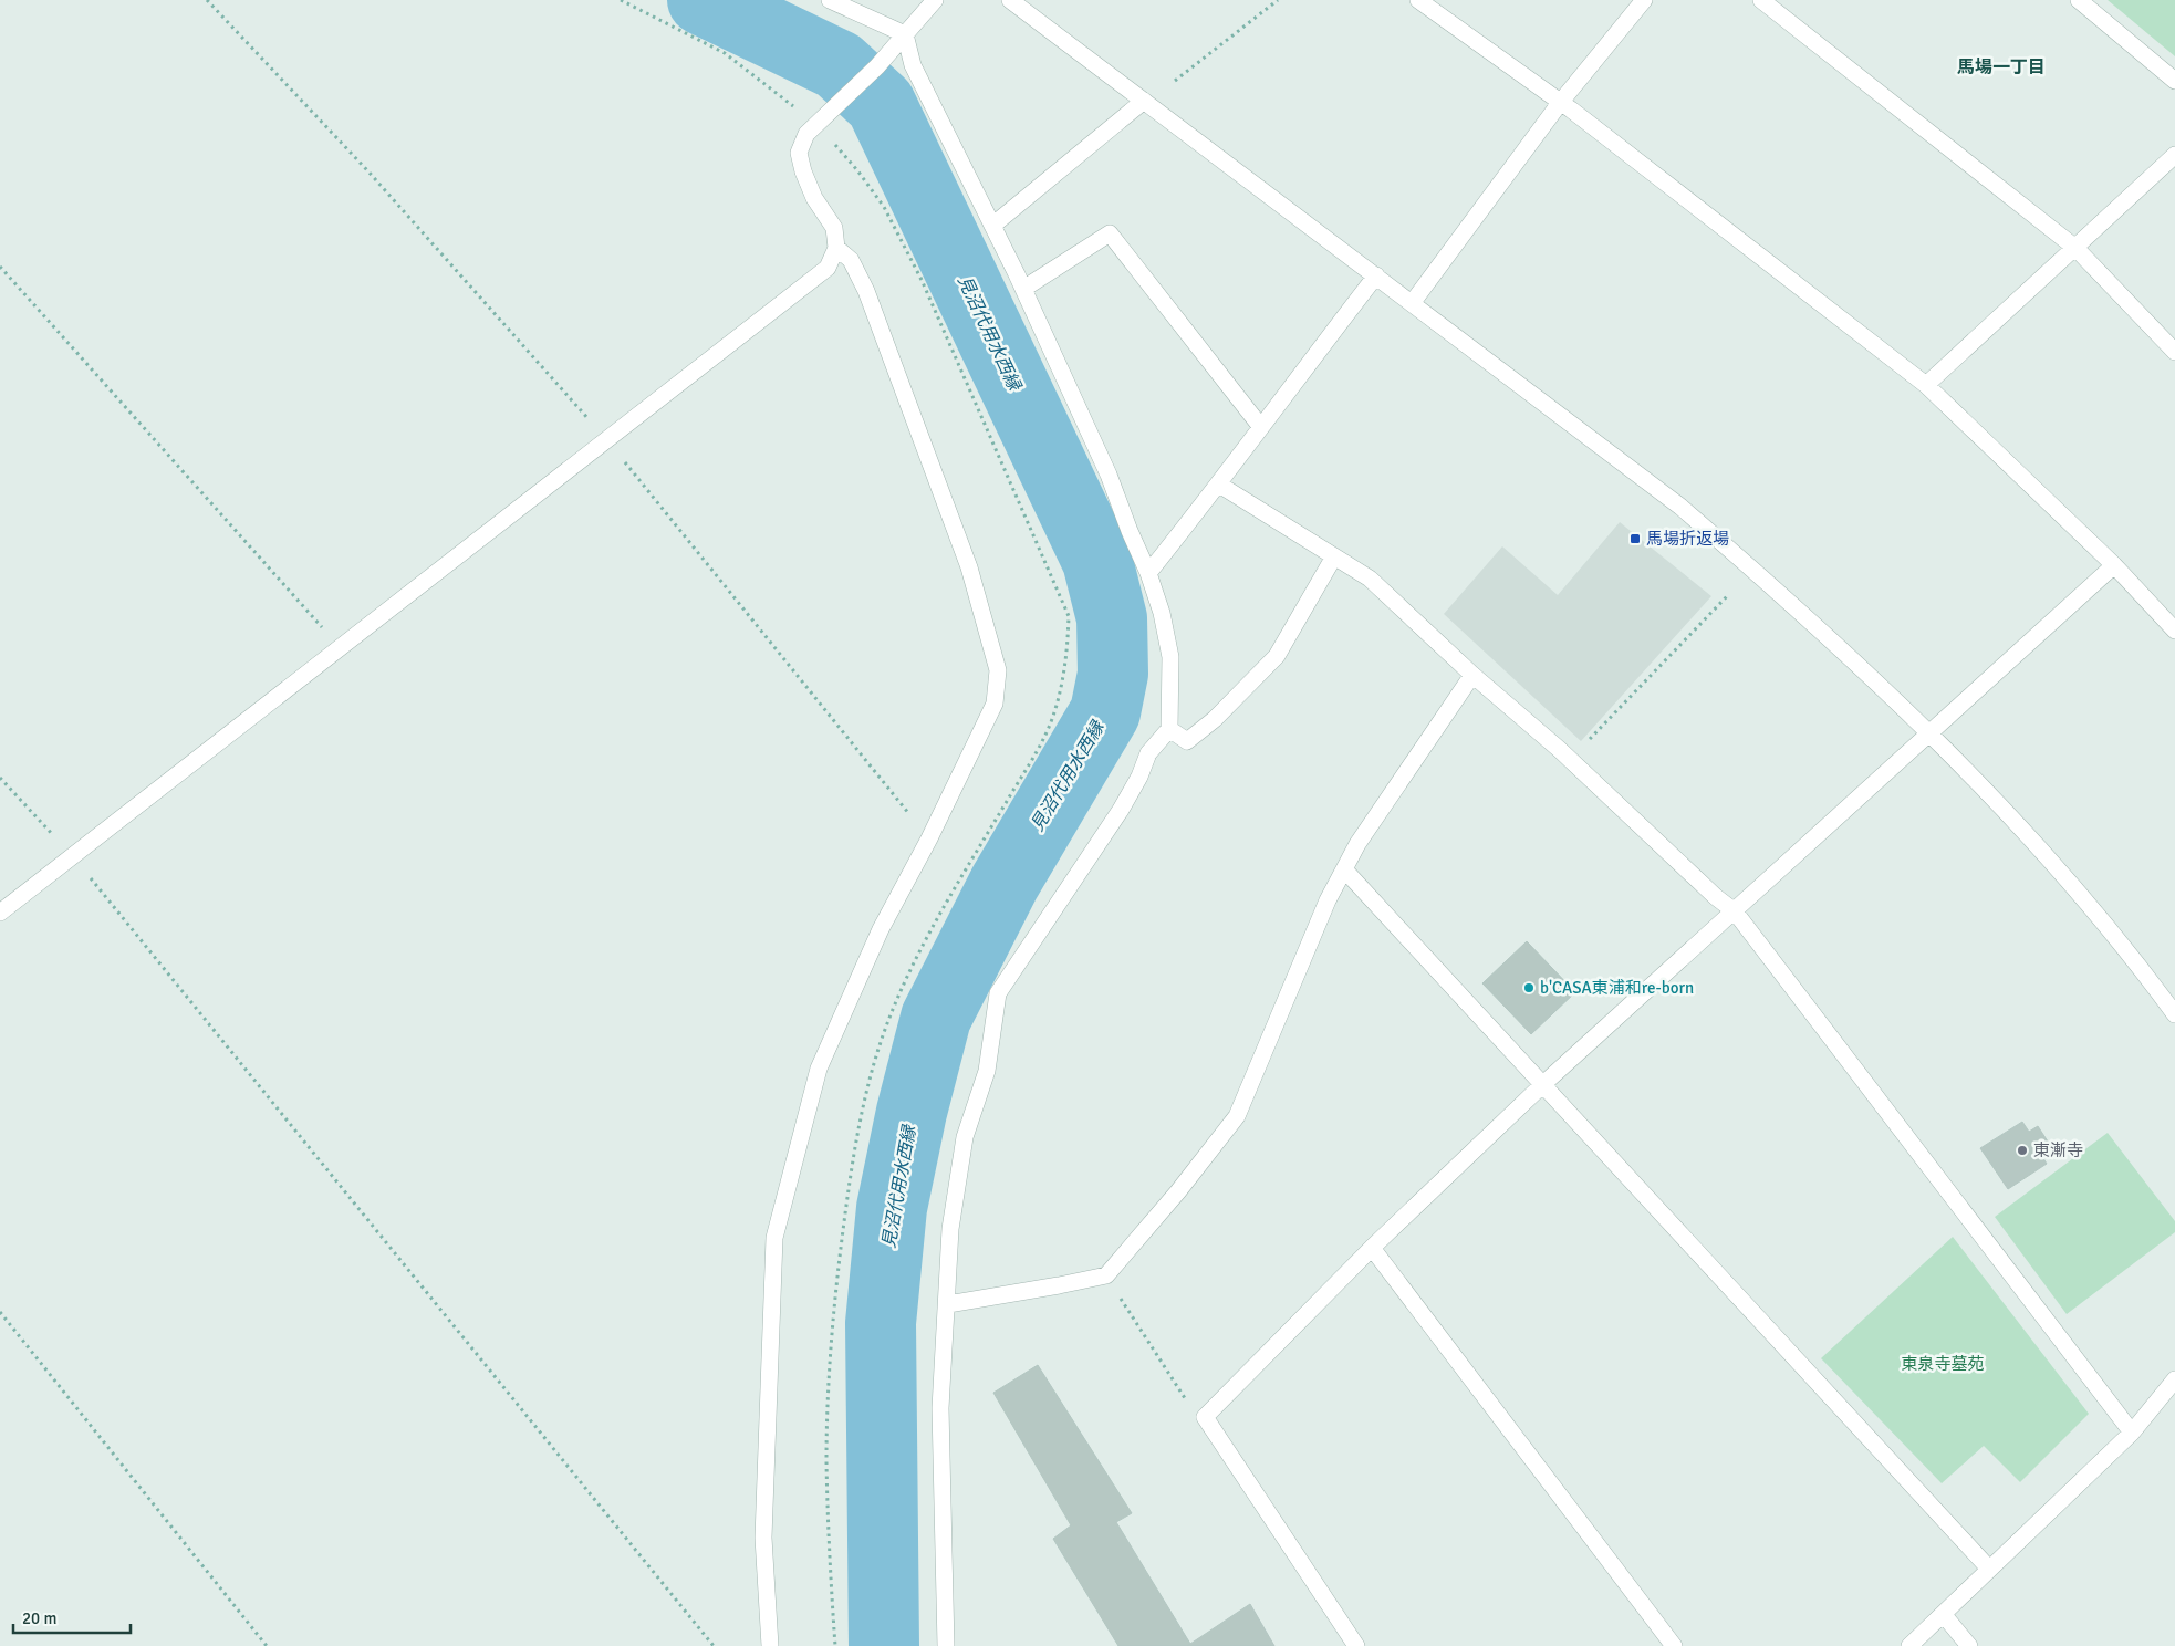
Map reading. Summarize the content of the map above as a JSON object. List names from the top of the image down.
{
  "districts": ["馬場一丁目"],
  "water": ["見沼代用水西縁"],
  "parks": ["東泉寺墓苑"],
  "places": {
    "transit": ["馬場折返場"],
    "other": ["b'CASA東浦和re-born", "東漸寺"]
  },
  "scale_bar": "20 m"
}
